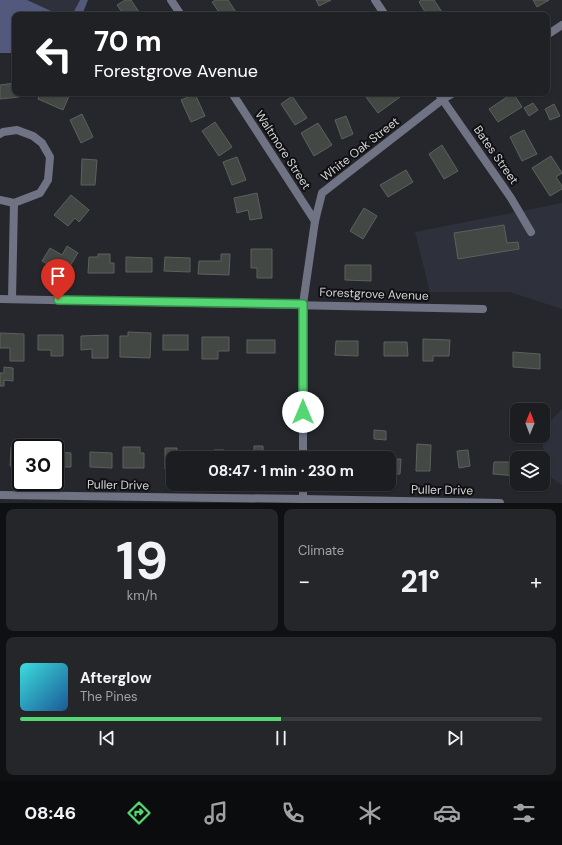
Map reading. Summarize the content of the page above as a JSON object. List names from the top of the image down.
{
  "streets": {
    "street": [
      "White Oak Street",
      "Waltmore Street",
      "Bates Street",
      "Forestgrove Avenue",
      "Puller Drive"
    ]
  },
  "crossings": [
    ["White Oak Street", "Waltmore Street"],
    ["White Oak Street", "Bates Street"],
    ["White Oak Street", "Forestgrove Avenue"]
  ],
  "north": "top",
  "page": {
    "turn": ["70 m", "Forestgrove Avenue"],
    "limit": "30",
    "trip": "08:47 · 1 min · 230 m",
    "tile": [
      ["19", "km/h"],
      "Climate"
    ],
    "heat": ["−", "21°", "+"],
    "song": ["Afterglow", "The Pines"],
    "tabs": "08:46"
  }
}
